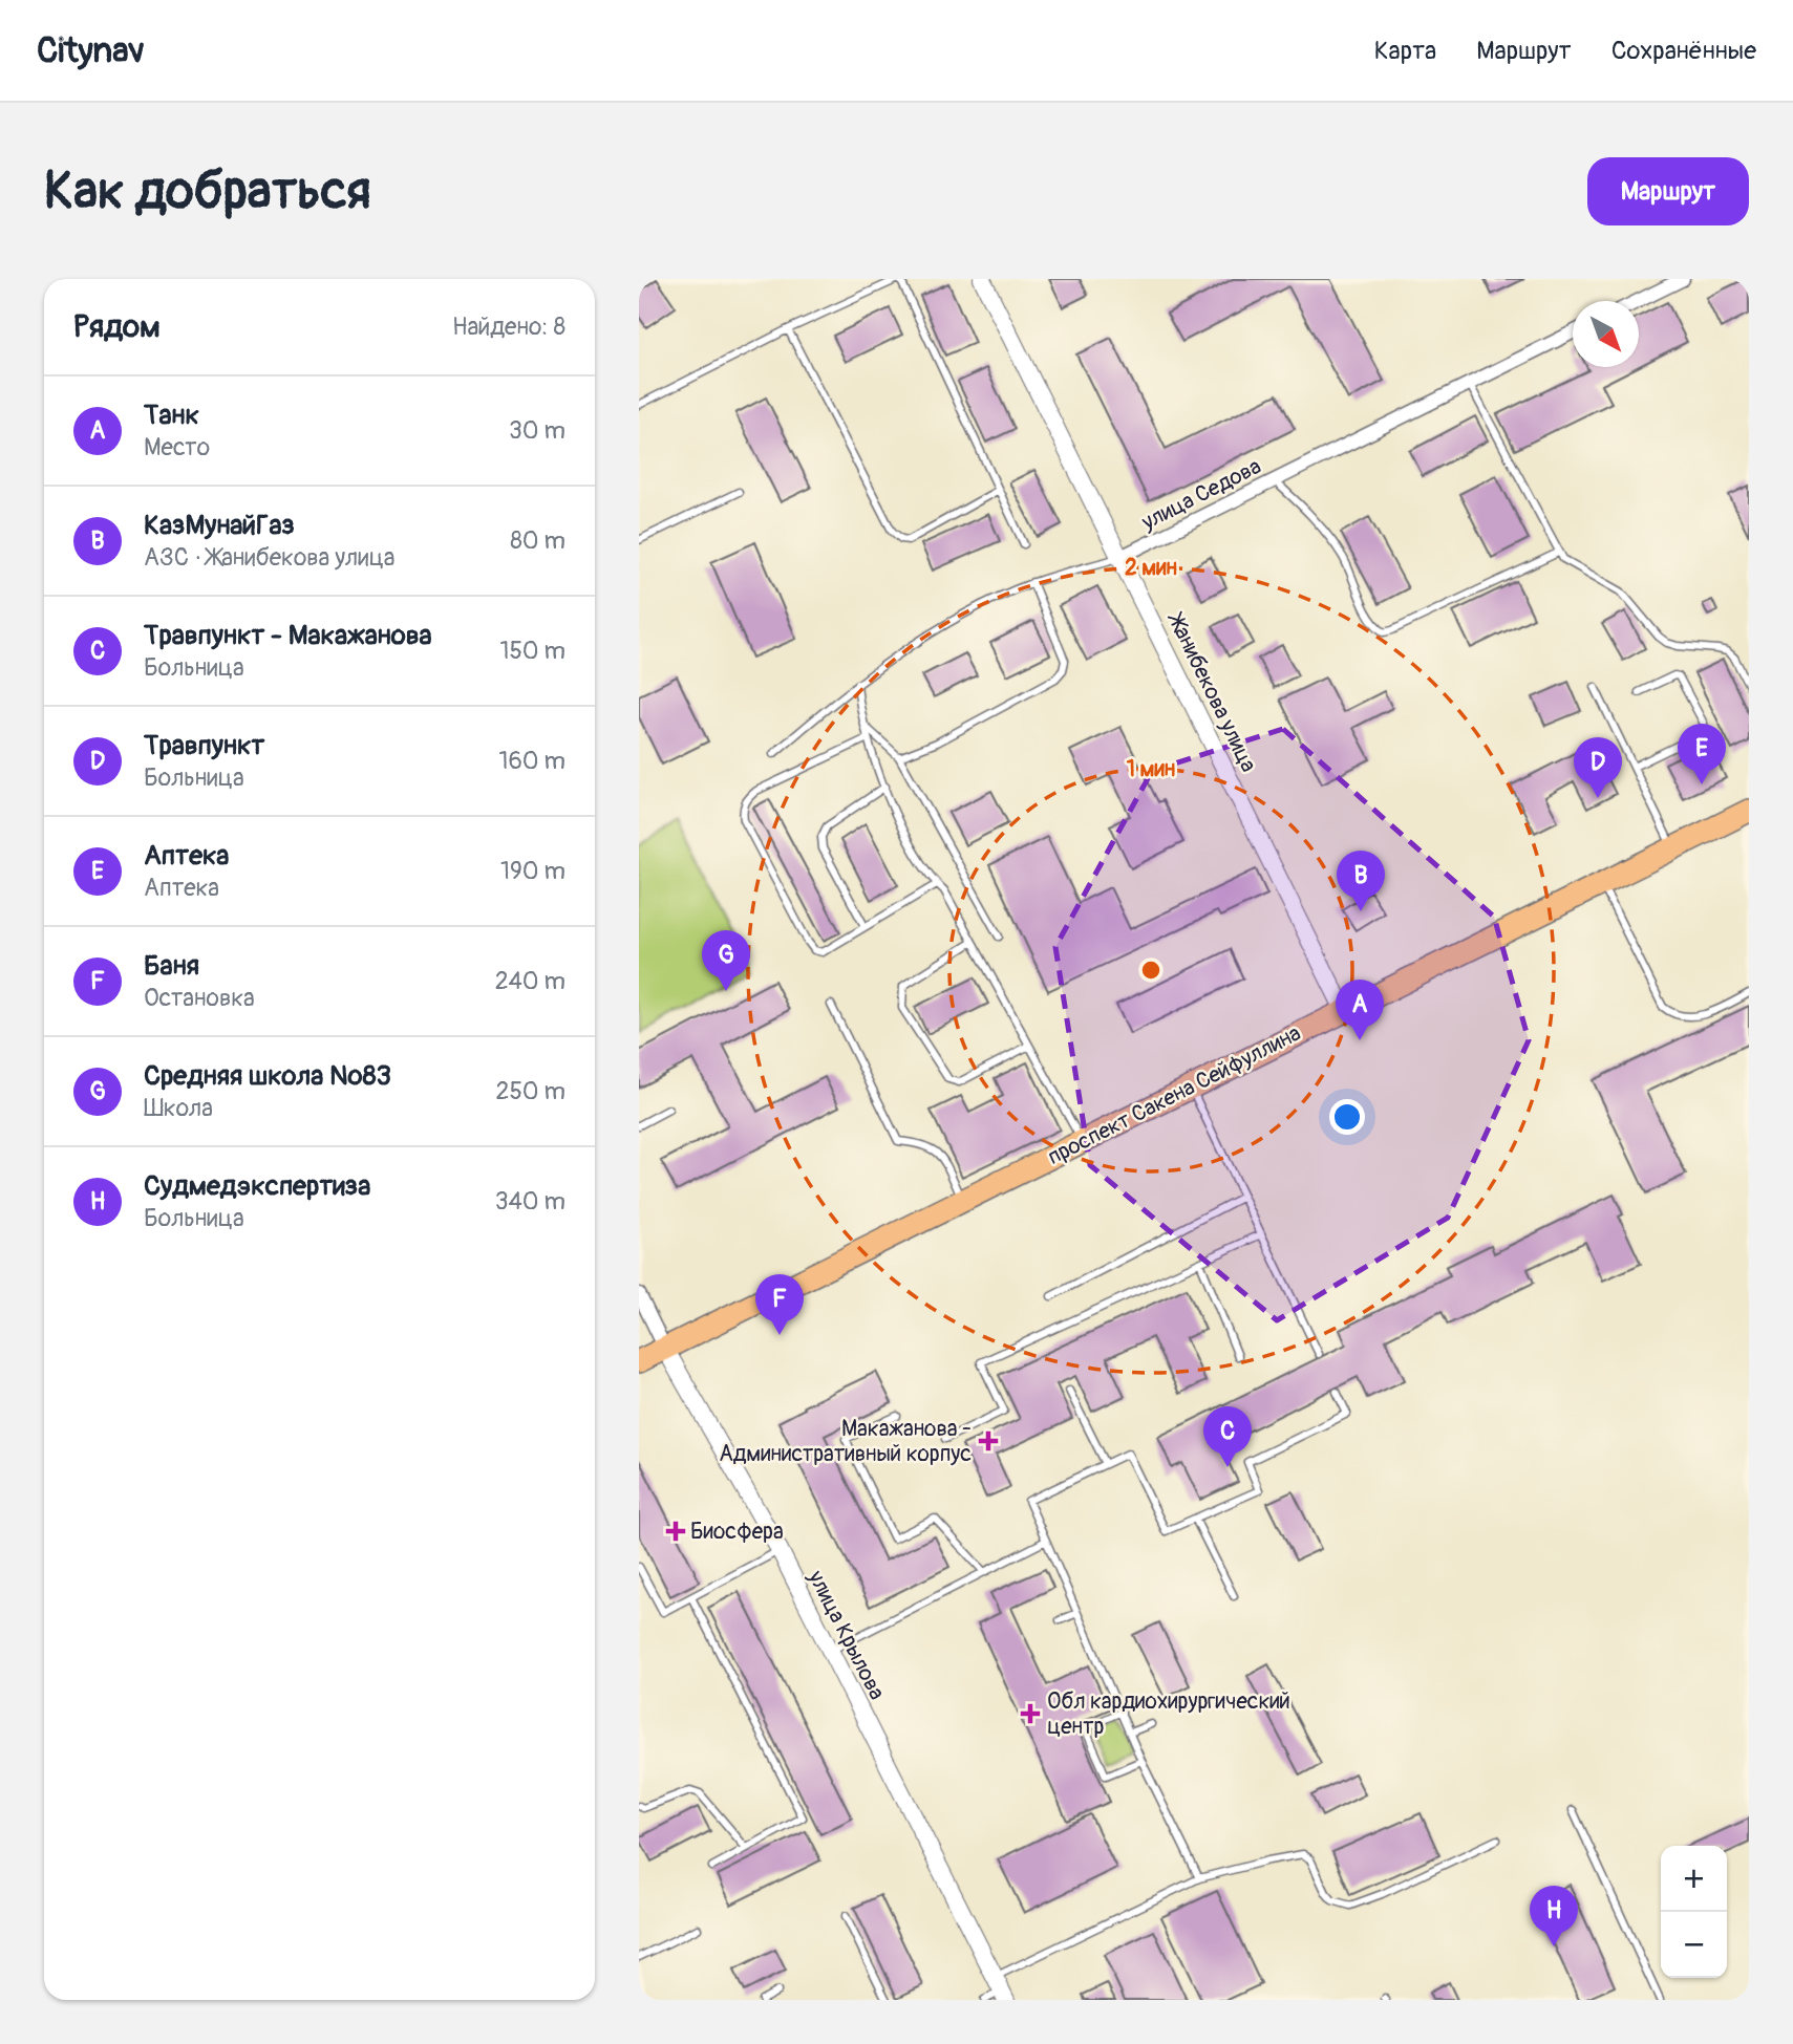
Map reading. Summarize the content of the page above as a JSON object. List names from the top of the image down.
{
  "streets": {
    "main road": ["проспект Сакена Сейфуллина"],
    "street": ["улица Седова", "Жанибекова улица", "улица Крылова"]
  },
  "crossings": [
    ["улица Седова", "Жанибекова улица"],
    ["Жанибекова улица", "проспект Сакена Сейфуллина"],
    ["проспект Сакена Сейфуллина", "улица Крылова"]
  ],
  "places": {
    "health": ["Макажанова - Административный корпус", "Биосфера", "Обл кардиохирургический центр"]
  },
  "north": "bottom right",
  "page": {
    "header": "Citynav",
    "nav": ["Карта", "Маршрут", "Сохранённые"],
    "buttons": "Маршрут",
    "title": "Как добраться",
    "heading": ["Рядом", "Найдено: 8"],
    "list": [
      {
        "mark": "A",
        "name": "Танк",
        "note": "Место",
        "value": "30 m"
      },
      {
        "mark": "B",
        "name": "КазМунайГаз",
        "note": "АЗС · Жанибекова улица",
        "value": "80 m"
      },
      {
        "mark": "C",
        "name": "Травпункт - Макажанова",
        "note": "Больница",
        "value": "150 m"
      },
      {
        "mark": "D",
        "name": "Травпункт",
        "note": "Больница",
        "value": "160 m"
      },
      {
        "mark": "E",
        "name": "Аптека",
        "note": "Аптека",
        "value": "190 m"
      },
      {
        "mark": "F",
        "name": "Баня",
        "note": "Остановка",
        "value": "240 m"
      },
      {
        "mark": "G",
        "name": "Средняя школа №83",
        "note": "Школа",
        "value": "250 m"
      },
      {
        "mark": "H",
        "name": "Судмедэкспертиза",
        "note": "Больница",
        "value": "340 m"
      }
    ],
    "pins": [
      "E",
      "D",
      "B",
      "G",
      "A",
      "F",
      "C",
      "H"
    ],
    "map_buttons": ["+", "−"]
  },
  "rings": ["2 мин", "1 мин"]
}
